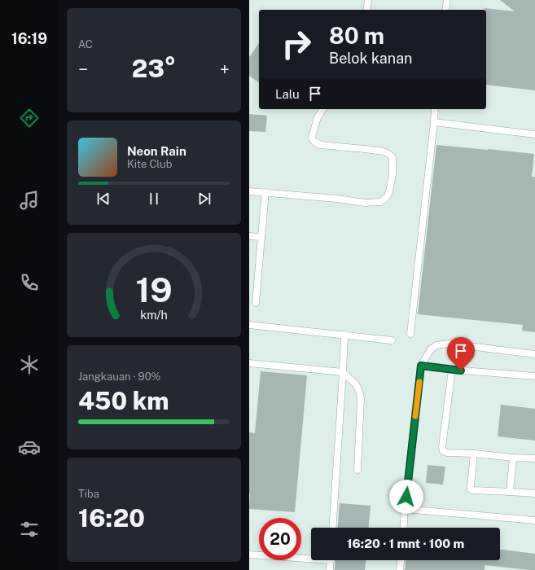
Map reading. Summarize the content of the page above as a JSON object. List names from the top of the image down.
{
  "page": {
    "tabs": "16:19",
    "tile": [
      "AC",
      ["Jangkauan · 90%", "450 km"],
      ["Tiba", "16:20"]
    ],
    "turn": ["80 m", "Belok kanan"],
    "heat": ["−", "23°", "+"],
    "then": "Lalu",
    "song": ["Neon Rain", "Kite Club"],
    "limit": "20",
    "trip": "16:20 · 1 mnt · 100 m",
    "gauge": ["19", "km/h"]
  }
}
